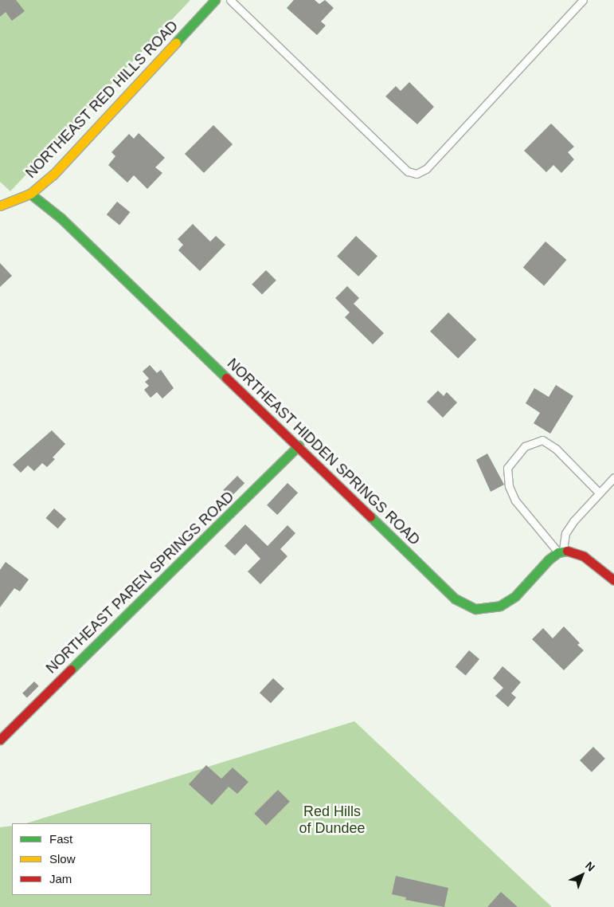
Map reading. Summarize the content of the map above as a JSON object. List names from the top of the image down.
{
  "streets": {
    "street": ["NORTHEAST RED HILLS ROAD", "NORTHEAST HIDDEN SPRINGS ROAD", "NORTHEAST PAREN SPRINGS ROAD"]
  },
  "crossings": [
    ["NORTHEAST RED HILLS ROAD", "NORTHEAST HIDDEN SPRINGS ROAD"],
    ["NORTHEAST HIDDEN SPRINGS ROAD", "NORTHEAST PAREN SPRINGS ROAD"]
  ],
  "parks": ["Red Hills of Dundee"],
  "legend": ["Fast", "Slow", "Jam"],
  "north": "top right"
}
